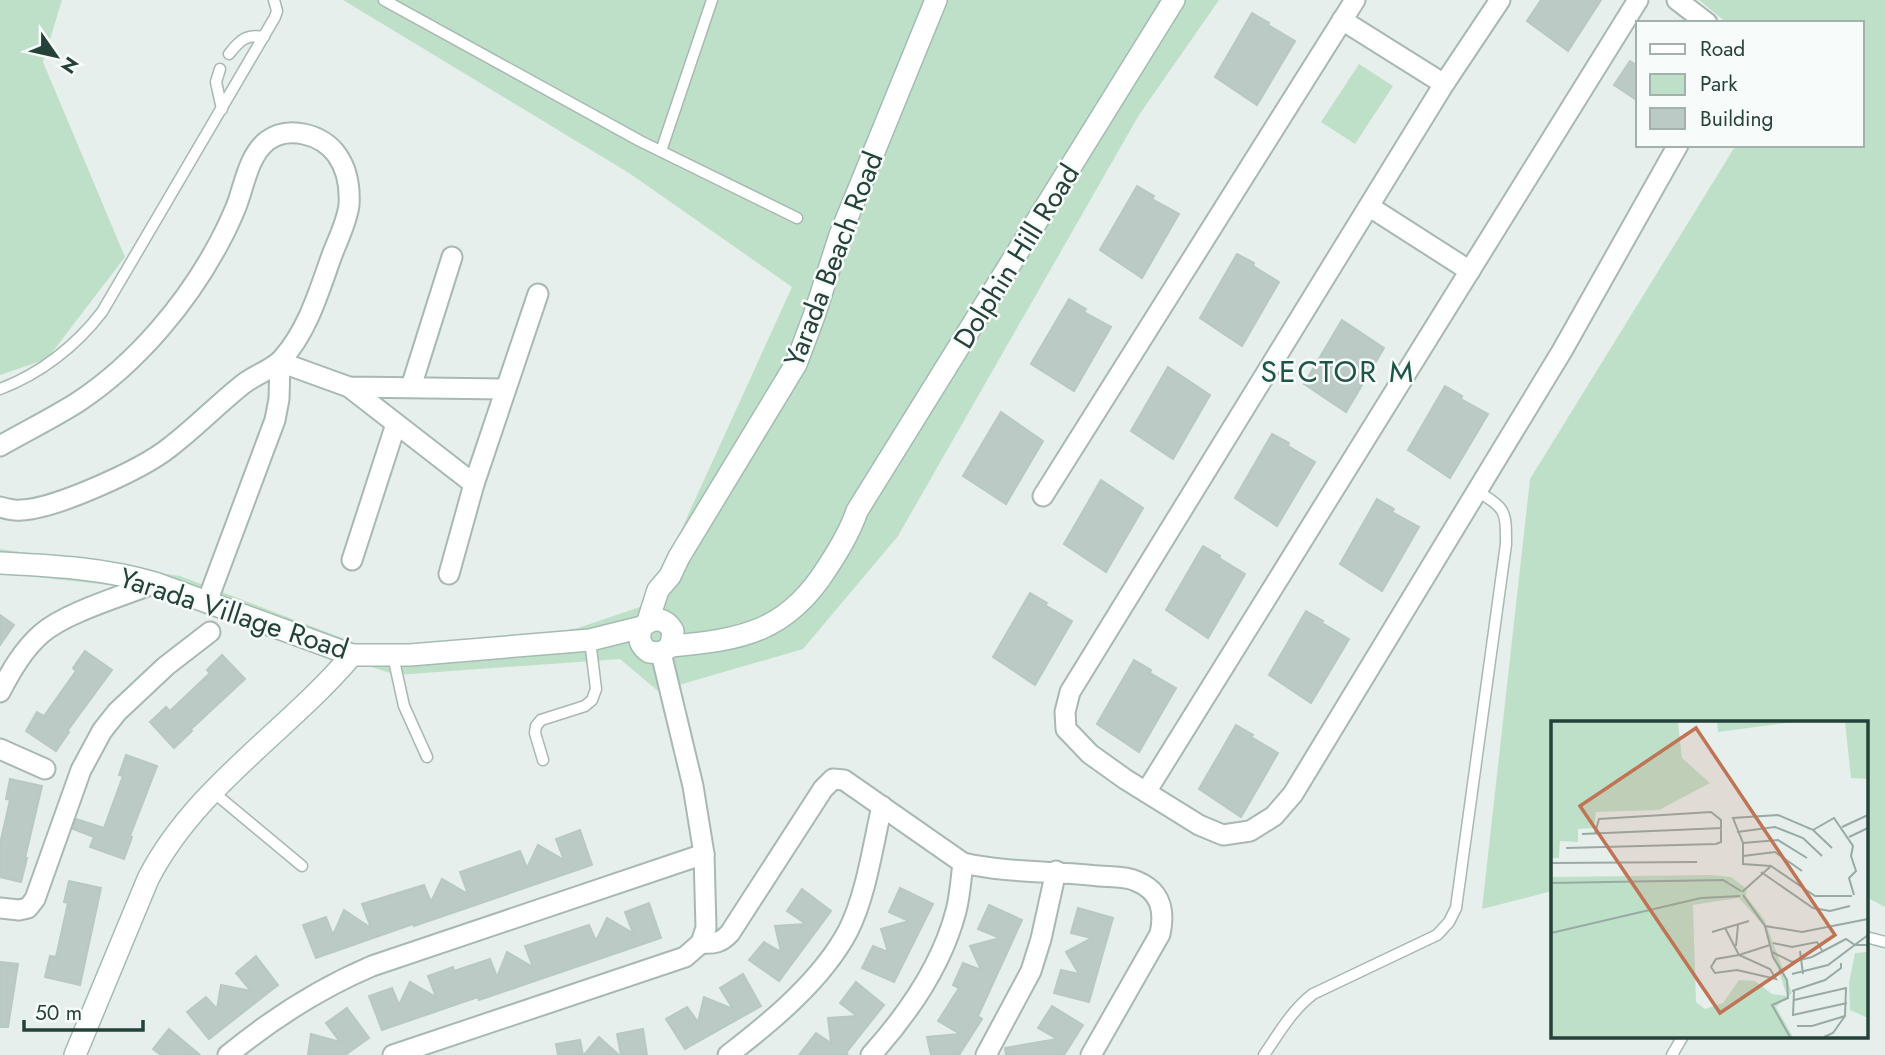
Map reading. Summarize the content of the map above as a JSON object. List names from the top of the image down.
{
  "streets": {
    "street": ["Dolphin Hill Road", "Yarada Beach Road", "Yarada Village Road"]
  },
  "crossings": [
    ["Dolphin Hill Road", "Yarada Beach Road"],
    ["Dolphin Hill Road", "Yarada Village Road"],
    ["Yarada Beach Road", "Yarada Village Road"]
  ],
  "districts": ["SECTOR M"],
  "legend": ["Road", "Park", "Building"],
  "scale_bar": "50 m",
  "north": "bottom right"
}
